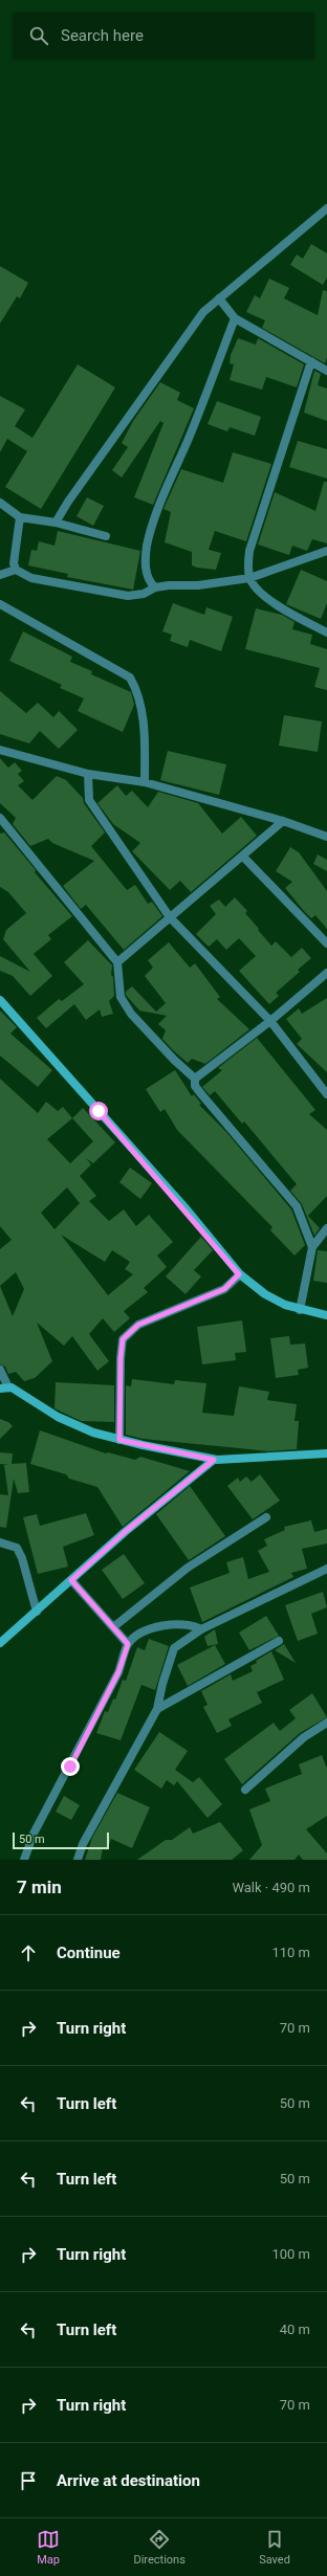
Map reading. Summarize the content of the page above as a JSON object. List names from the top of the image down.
{
  "scale_bar": "50 m",
  "page": {
    "search": "Search here",
    "scale": "50 m",
    "heading": ["7 min", "Walk · 490 m"],
    "list": [
      ["Continue", "110 m"],
      ["Turn right", "70 m"],
      ["Turn left", "50 m"],
      ["Turn left", "50 m"],
      ["Turn right", "100 m"],
      ["Turn left", "40 m"],
      ["Turn right", "70 m"],
      "Arrive at destination"
    ],
    "nav": ["Map", "Directions", "Saved"]
  }
}
